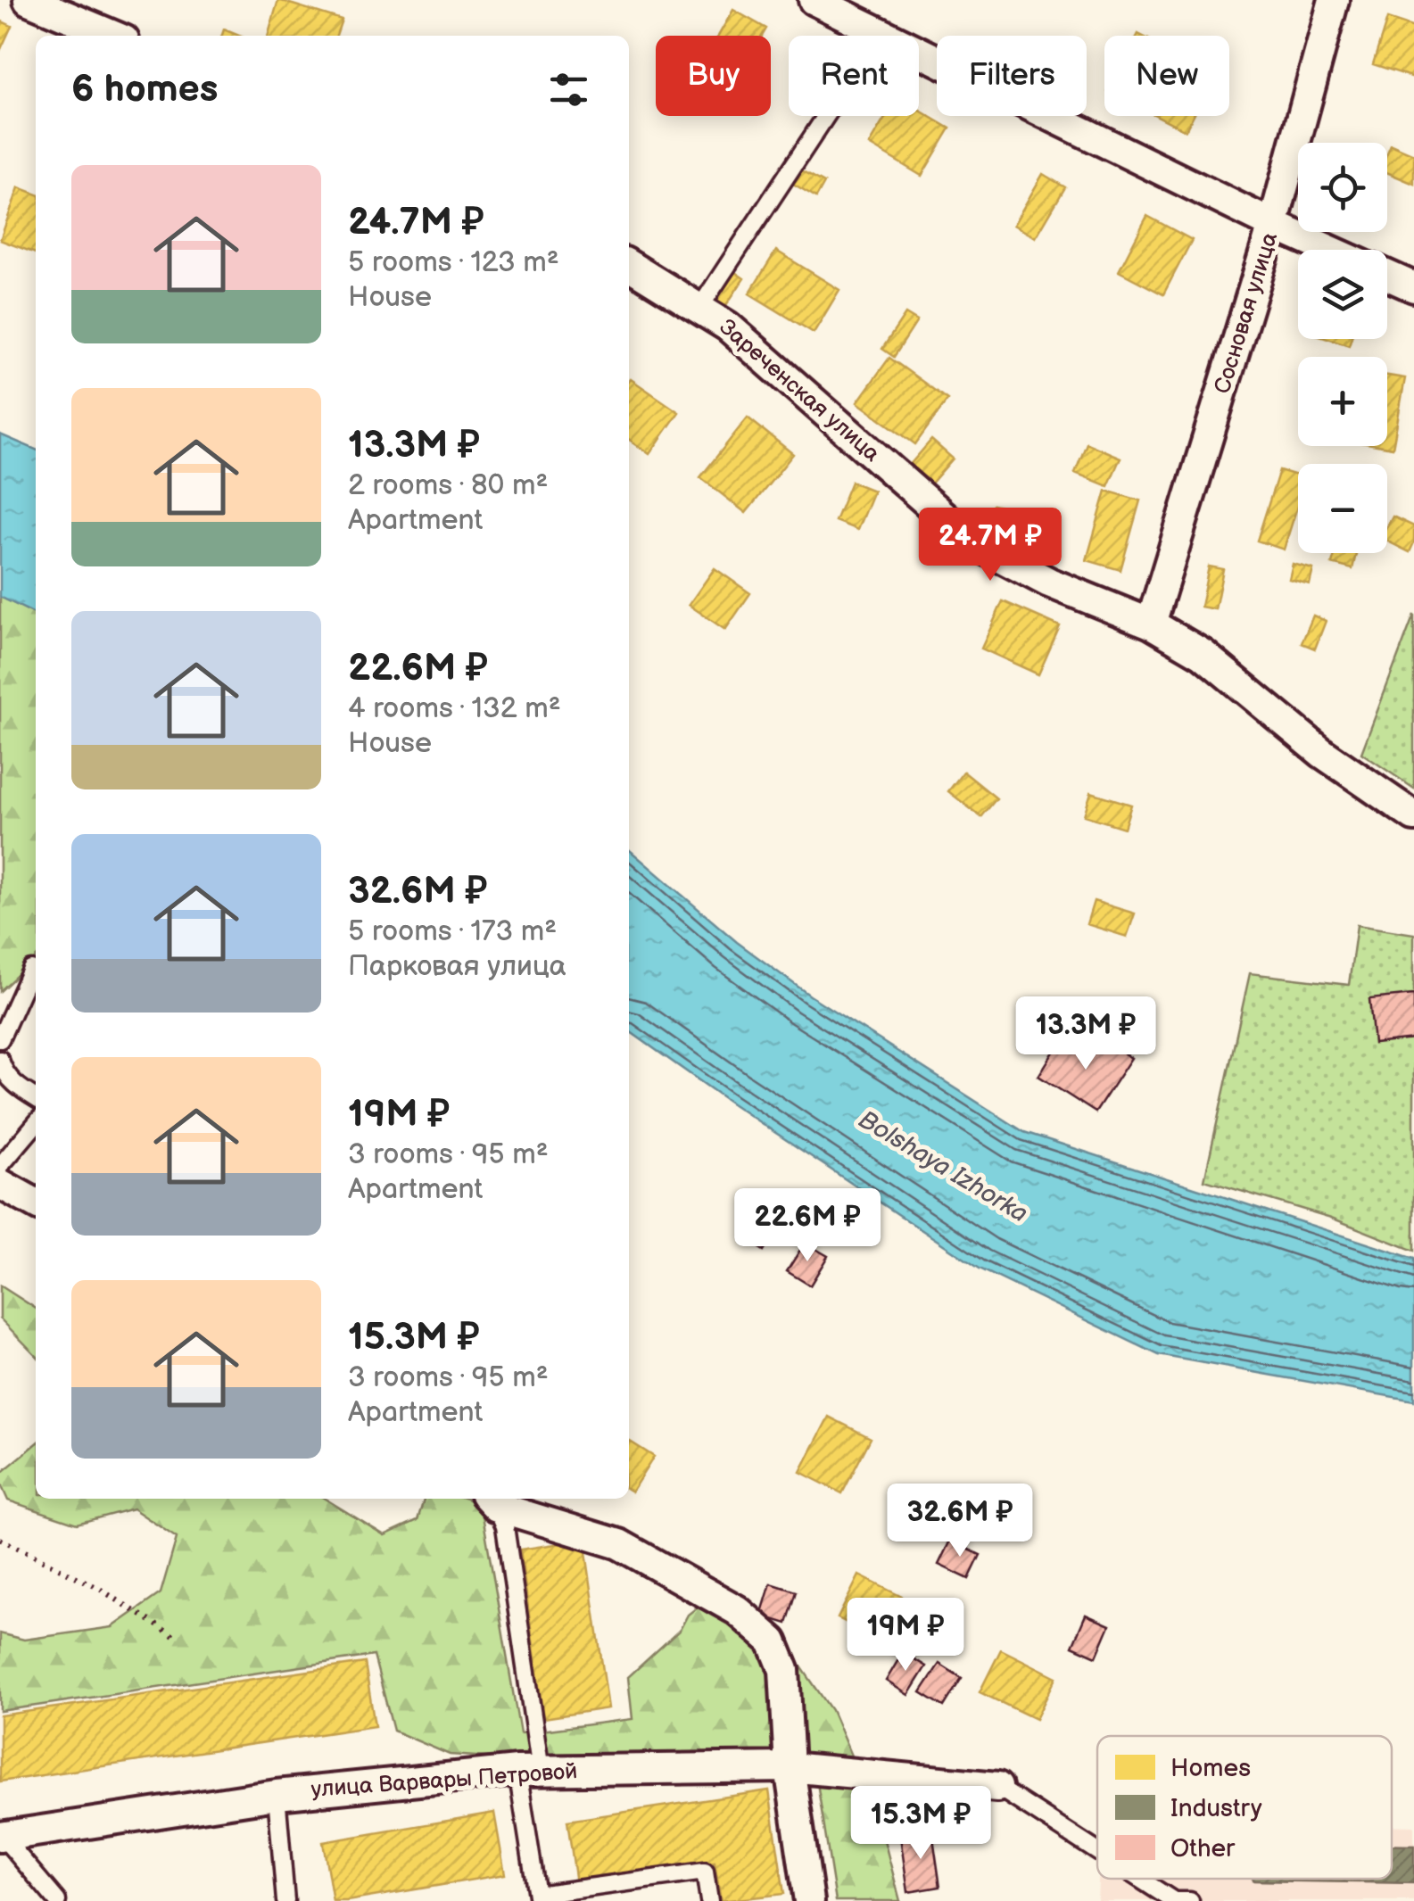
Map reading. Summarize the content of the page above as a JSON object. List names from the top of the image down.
{
  "streets": {
    "street": ["Сосновая улица", "Зареченская улица", "улица Варвары Петровой"]
  },
  "crossings": [
    ["Сосновая улица", "Зареченская улица"]
  ],
  "water": ["Bolshaya Izhorka"],
  "legend": ["Homes", "Industry", "Other"],
  "page": {
    "chip": [
      "Buy",
      "Rent",
      "Filters",
      "New"
    ],
    "heading": "6 homes",
    "map_buttons": ["+", "−"],
    "list": [
      {
        "name": "24.7M ₽",
        "note": "5 rooms · 123 m² · House"
      },
      {
        "name": "13.3M ₽",
        "note": "2 rooms · 80 m² · Apartment"
      },
      {
        "name": "22.6M ₽",
        "note": "4 rooms · 132 m² · House"
      },
      {
        "name": "32.6M ₽",
        "note": "5 rooms · 173 m² · Парковая улица"
      },
      {
        "name": "19M ₽",
        "note": "3 rooms · 95 m² · Apartment"
      },
      {
        "name": "15.3M ₽",
        "note": "3 rooms · 95 m² · Apartment"
      }
    ],
    "price": [
      "24.7M ₽",
      "13.3M ₽",
      "22.6M ₽",
      "32.6M ₽",
      "19M ₽",
      "15.3M ₽"
    ]
  }
}
